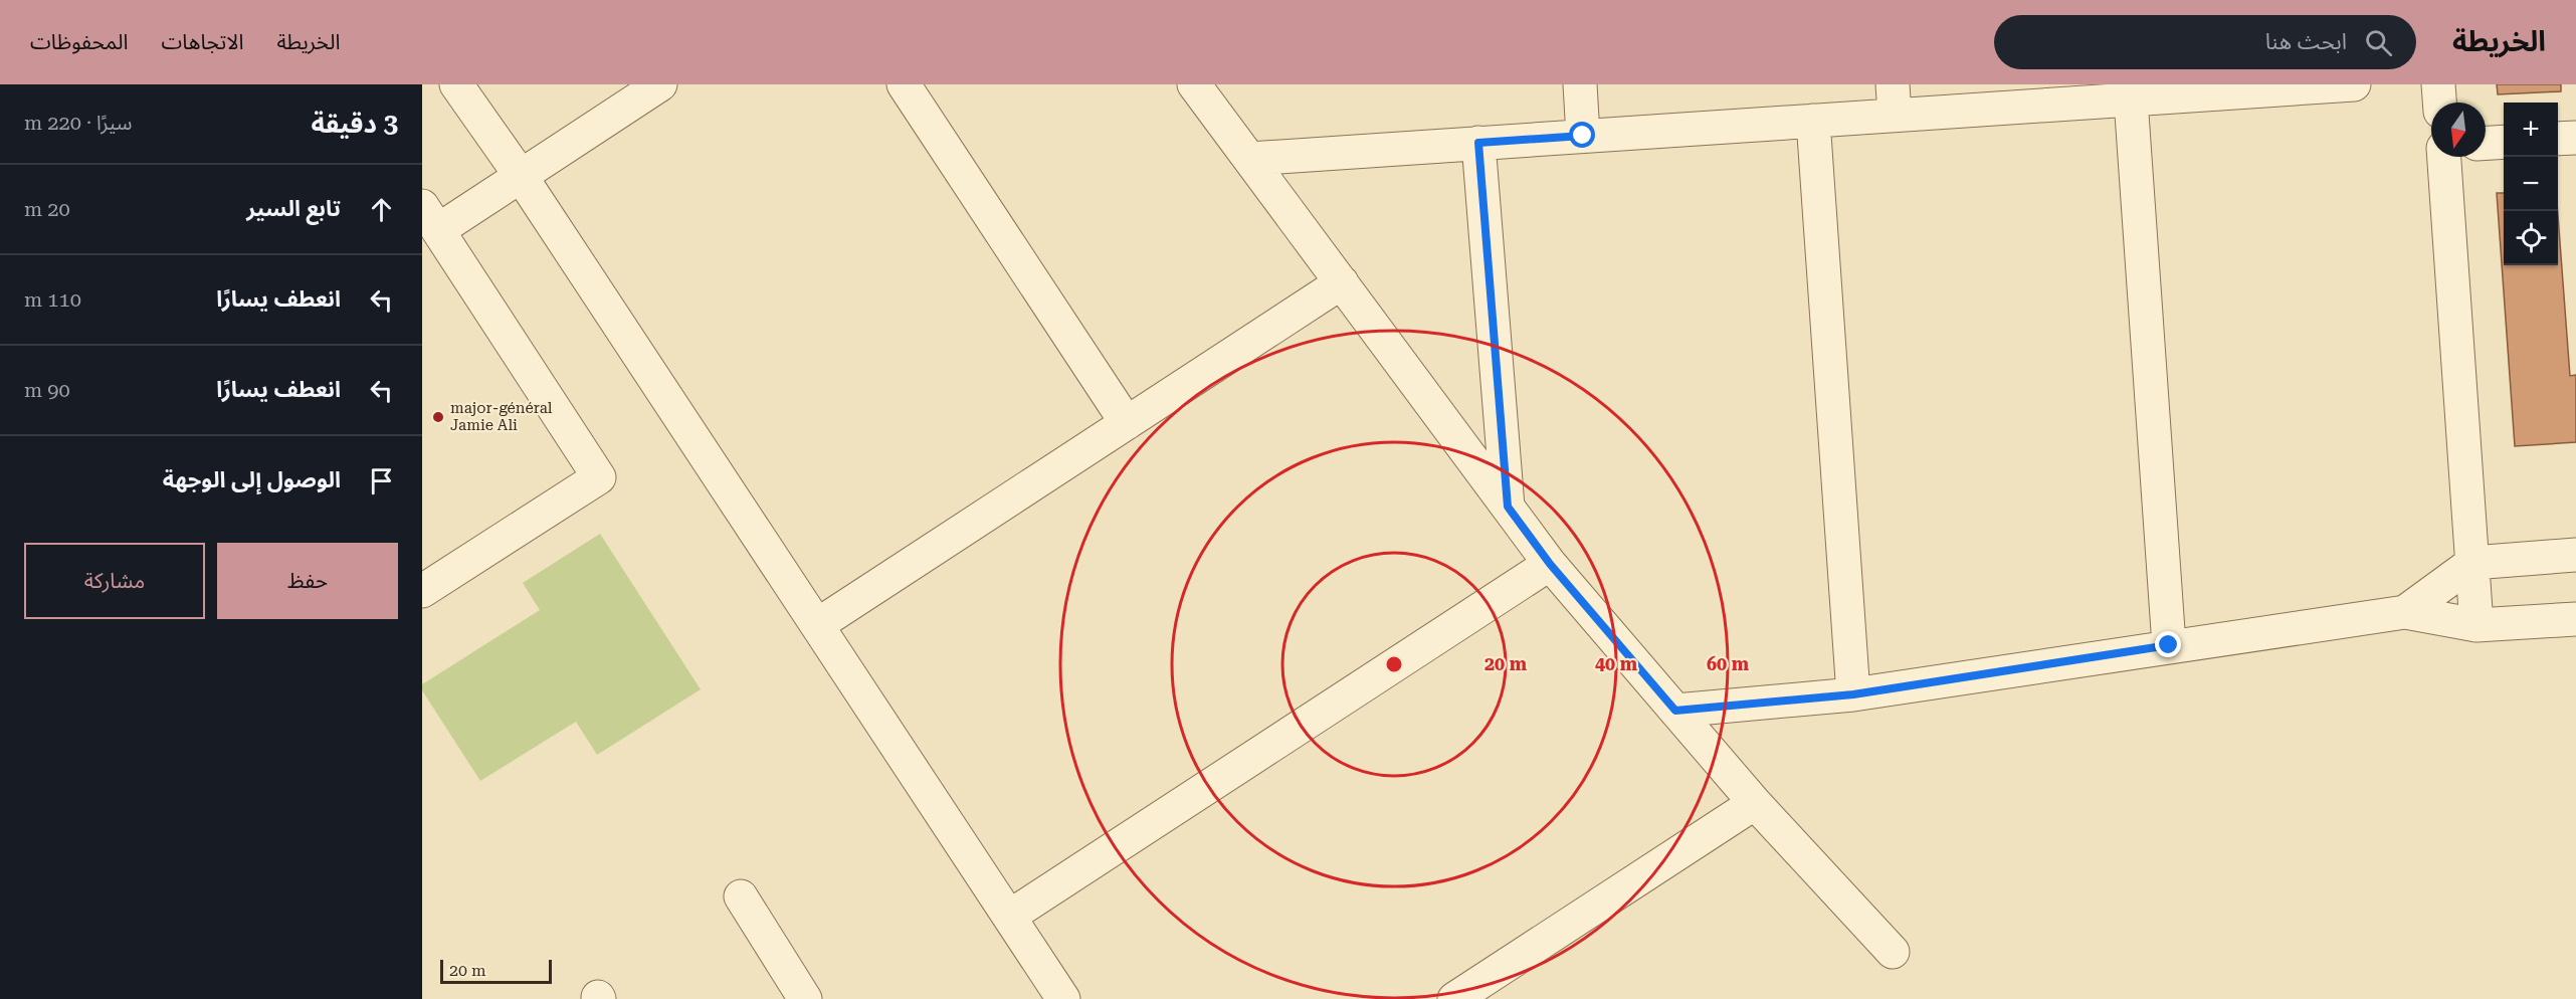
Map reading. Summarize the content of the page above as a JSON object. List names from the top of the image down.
{
  "places": ["major-général Jamie Ali"],
  "scale_bar": "20 m",
  "north": "bottom",
  "page": {
    "header": "الخريطة",
    "search": "ابحث هنا",
    "nav": ["الخريطة", "الاتجاهات", "المحفوظات"],
    "heading": ["3 دقيقة", "سيرًا · 220 m"],
    "map_buttons": ["+", "−"],
    "list": [
      ["تابع السير", "20 m"],
      ["انعطف يسارًا", "110 m"],
      ["انعطف يسارًا", "90 m"],
      "الوصول إلى الوجهة"
    ],
    "buttons": ["حفظ", "مشاركة"],
    "scale": "20 m"
  },
  "rings": ["20 m", "40 m", "60 m"]
}
